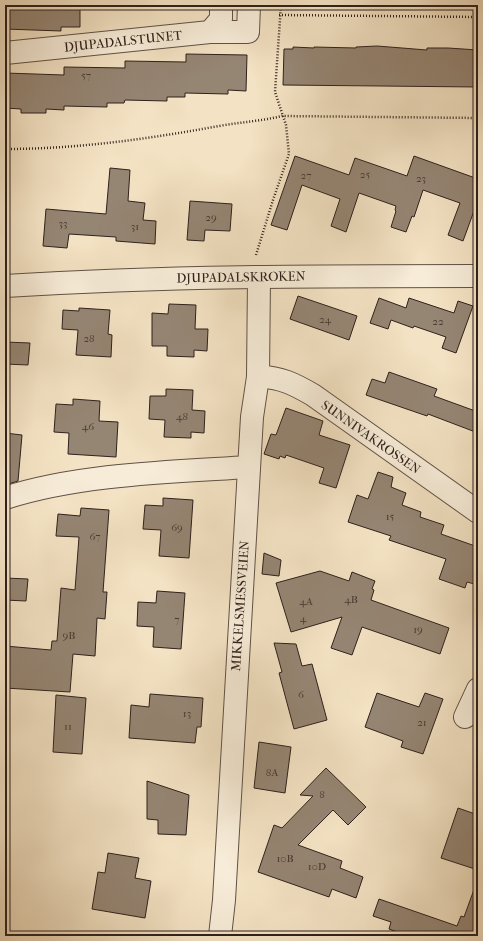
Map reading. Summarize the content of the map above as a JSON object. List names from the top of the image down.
{
  "streets": {
    "street": [
      "DJUPADALSTUNET",
      "DJUPADALSKROKEN",
      "SUNNIVAKROSSEN",
      "MIKKELSMESSVEIEN"
    ]
  },
  "crossings": [
    ["DJUPADALSKROKEN", "MIKKELSMESSVEIEN"],
    ["SUNNIVAKROSSEN", "MIKKELSMESSVEIEN"]
  ],
  "house_numbers": [
    "57",
    "25",
    "27",
    "23",
    "29",
    "33",
    "31",
    "24",
    "22",
    "28",
    "48",
    "46",
    "15",
    "69",
    "67",
    "4B",
    "4A",
    "4",
    "7",
    "19",
    "9B",
    "6",
    "13",
    "21",
    "11",
    "8A",
    "8",
    "10B",
    "10D"
  ]
}
